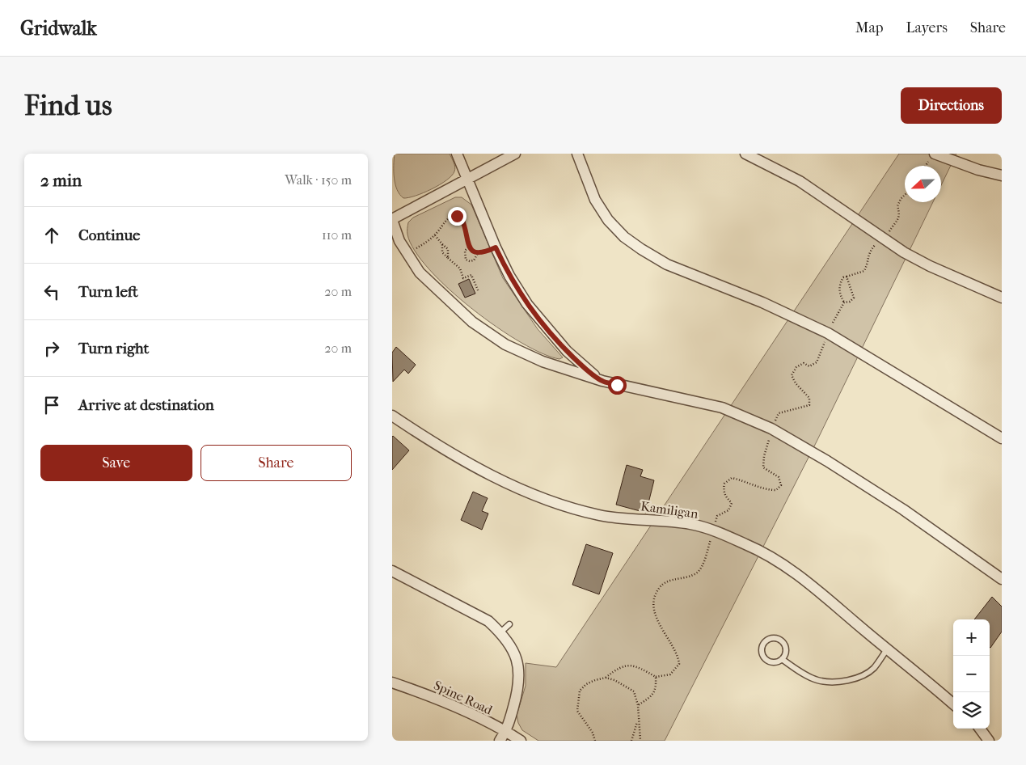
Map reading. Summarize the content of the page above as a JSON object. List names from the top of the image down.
{
  "streets": {
    "street": ["Kamiligan", "Spine Road"]
  },
  "north": "left",
  "page": {
    "header": "Gridwalk",
    "nav": ["Map", "Layers", "Share"],
    "buttons": [
      "Directions",
      ["Save", "Share"]
    ],
    "title": "Find us",
    "heading": ["2 min", "Walk · 150 m"],
    "list": [
      ["Continue", "110 m"],
      ["Turn left", "20 m"],
      ["Turn right", "20 m"],
      "Arrive at destination"
    ],
    "map_buttons": ["+", "−"]
  }
}
